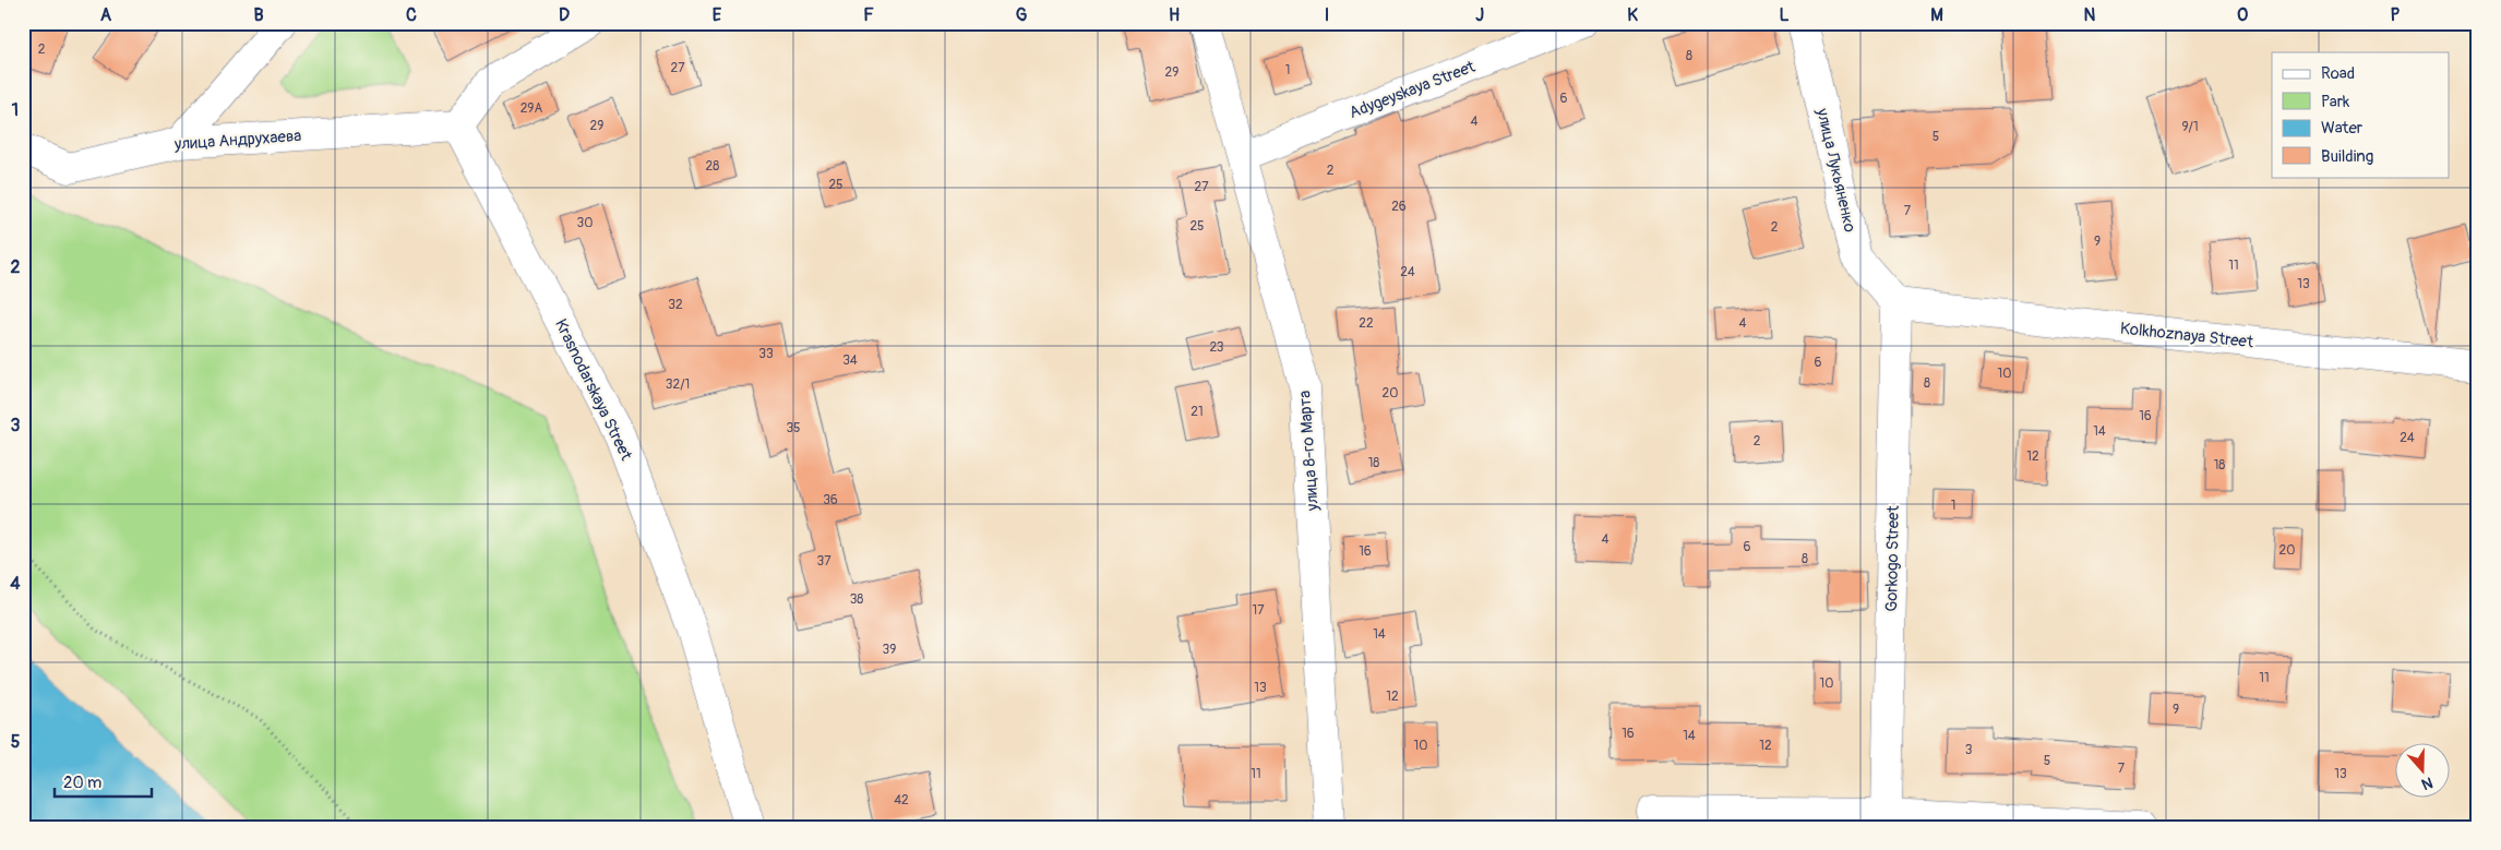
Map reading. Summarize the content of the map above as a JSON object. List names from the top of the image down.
{
  "streets": {
    "street": [
      "Adygeyskaya Street",
      "улица Андрухаева",
      "улица Лукьяненко",
      "Kolkhoznaya Street",
      "Krasnodarskaya Street",
      "улица 8-го Марта",
      "Gorkogo Street"
    ]
  },
  "crossings": [
    ["Adygeyskaya Street", "улица 8-го Марта"],
    ["улица Андрухаева", "Krasnodarskaya Street"],
    ["улица Лукьяненко", "Kolkhoznaya Street"],
    ["улица Лукьяненко", "Gorkogo Street"],
    ["Kolkhoznaya Street", "Gorkogo Street"]
  ],
  "house_numbers": [
    "2",
    "8",
    "27",
    "1",
    "29",
    "6",
    "29А",
    "4",
    "29",
    "9/1",
    "5",
    "28",
    "2",
    "25",
    "27",
    "26",
    "7",
    "30",
    "25",
    "2",
    "9",
    "11",
    "24",
    "13",
    "32",
    "22",
    "4",
    "23",
    "33",
    "34",
    "6",
    "10",
    "8",
    "32/1",
    "20",
    "21",
    "16",
    "35",
    "14",
    "24",
    "2",
    "12",
    "18",
    "18",
    "36",
    "1",
    "4",
    "6",
    "20",
    "16",
    "8",
    "37",
    "38",
    "17",
    "14",
    "39",
    "11",
    "10",
    "13",
    "12",
    "9",
    "16",
    "14",
    "10",
    "12",
    "3",
    "5",
    "7",
    "11",
    "13",
    "42"
  ],
  "legend": [
    "Road",
    "Park",
    "Water",
    "Building"
  ],
  "scale_bar": "20 m",
  "north": "bottom",
  "grid": {
    "columns": [
      "A",
      "B",
      "C",
      "D",
      "E",
      "F",
      "G",
      "H",
      "I",
      "J",
      "K",
      "L",
      "M",
      "N",
      "O",
      "P"
    ],
    "rows": [
      "1",
      "2",
      "3",
      "4",
      "5"
    ]
  }
}
